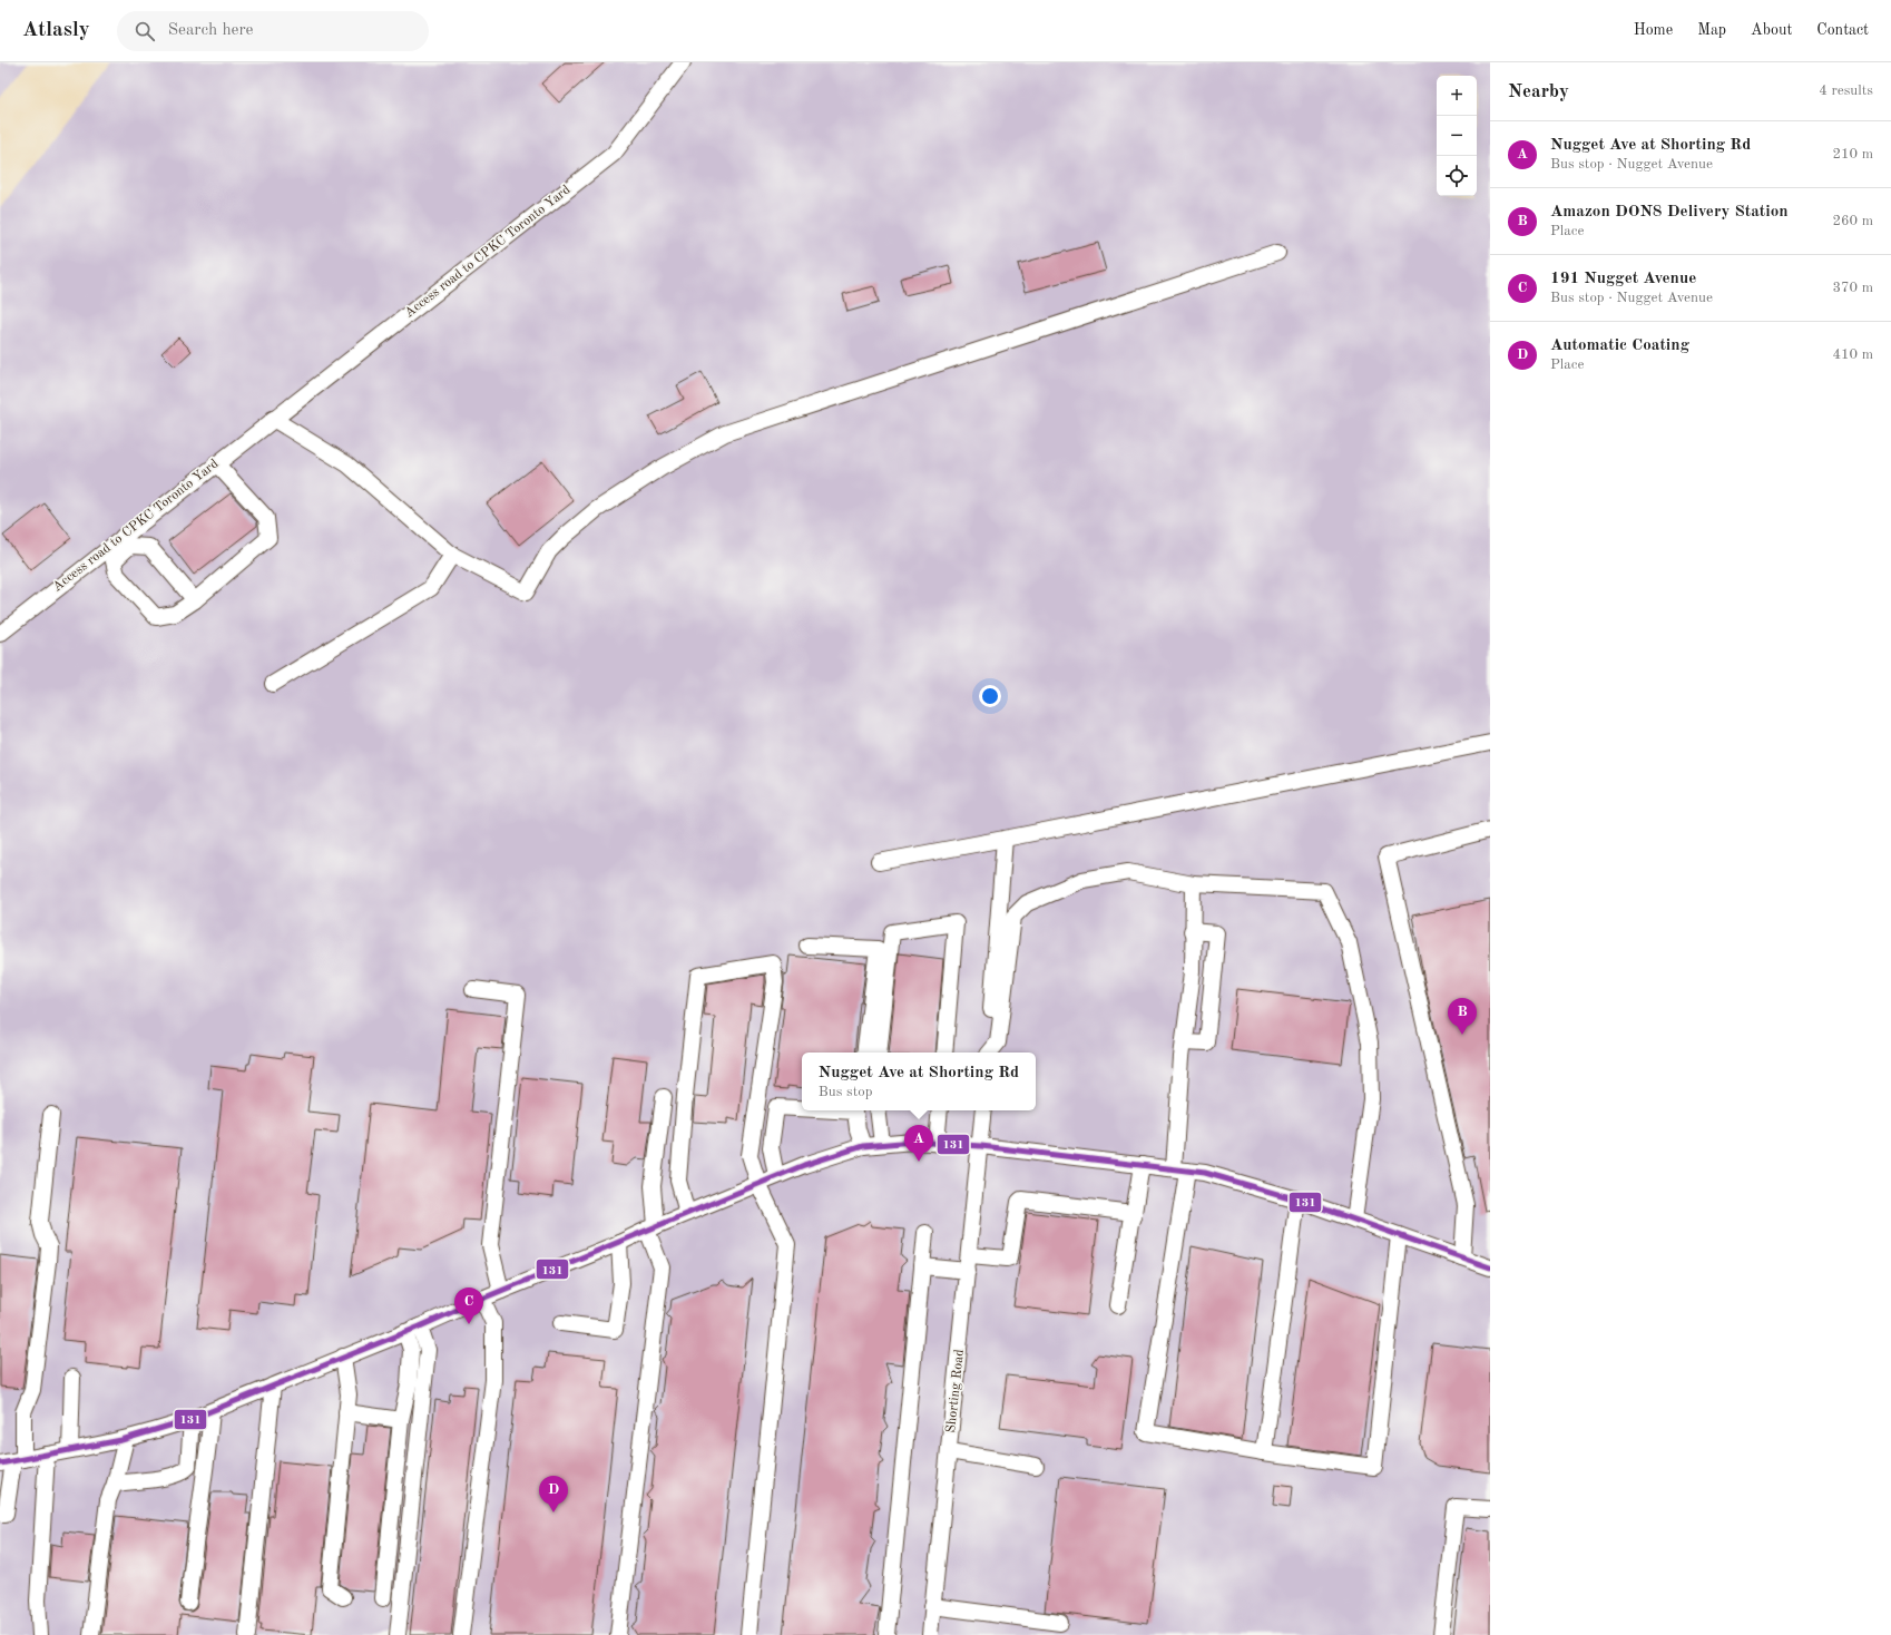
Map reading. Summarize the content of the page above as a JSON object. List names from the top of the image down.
{
  "streets": {
    "street": ["Access road to CPKC Toronto Yard", "Shorting Road"]
  },
  "lines": ["transit line 131"],
  "page": {
    "header": "Atlasly",
    "search": "Search here",
    "nav": [
      "Home",
      "Map",
      "About",
      "Contact"
    ],
    "heading": ["Nearby", "4 results"],
    "map_buttons": ["+", "−"],
    "list": [
      {
        "mark": "A",
        "name": "Nugget Ave at Shorting Rd",
        "note": "Bus stop · Nugget Avenue",
        "value": "210 m"
      },
      {
        "mark": "B",
        "name": "Amazon DON8 Delivery Station",
        "note": "Place",
        "value": "260 m"
      },
      {
        "mark": "C",
        "name": "191 Nugget Avenue",
        "note": "Bus stop · Nugget Avenue",
        "value": "370 m"
      },
      {
        "mark": "D",
        "name": "Automatic Coating",
        "note": "Place",
        "value": "410 m"
      }
    ],
    "pins": [
      "B",
      "A",
      "C",
      "D"
    ],
    "popup": ["Nugget Ave at Shorting Rd", "Bus stop"]
  }
}
